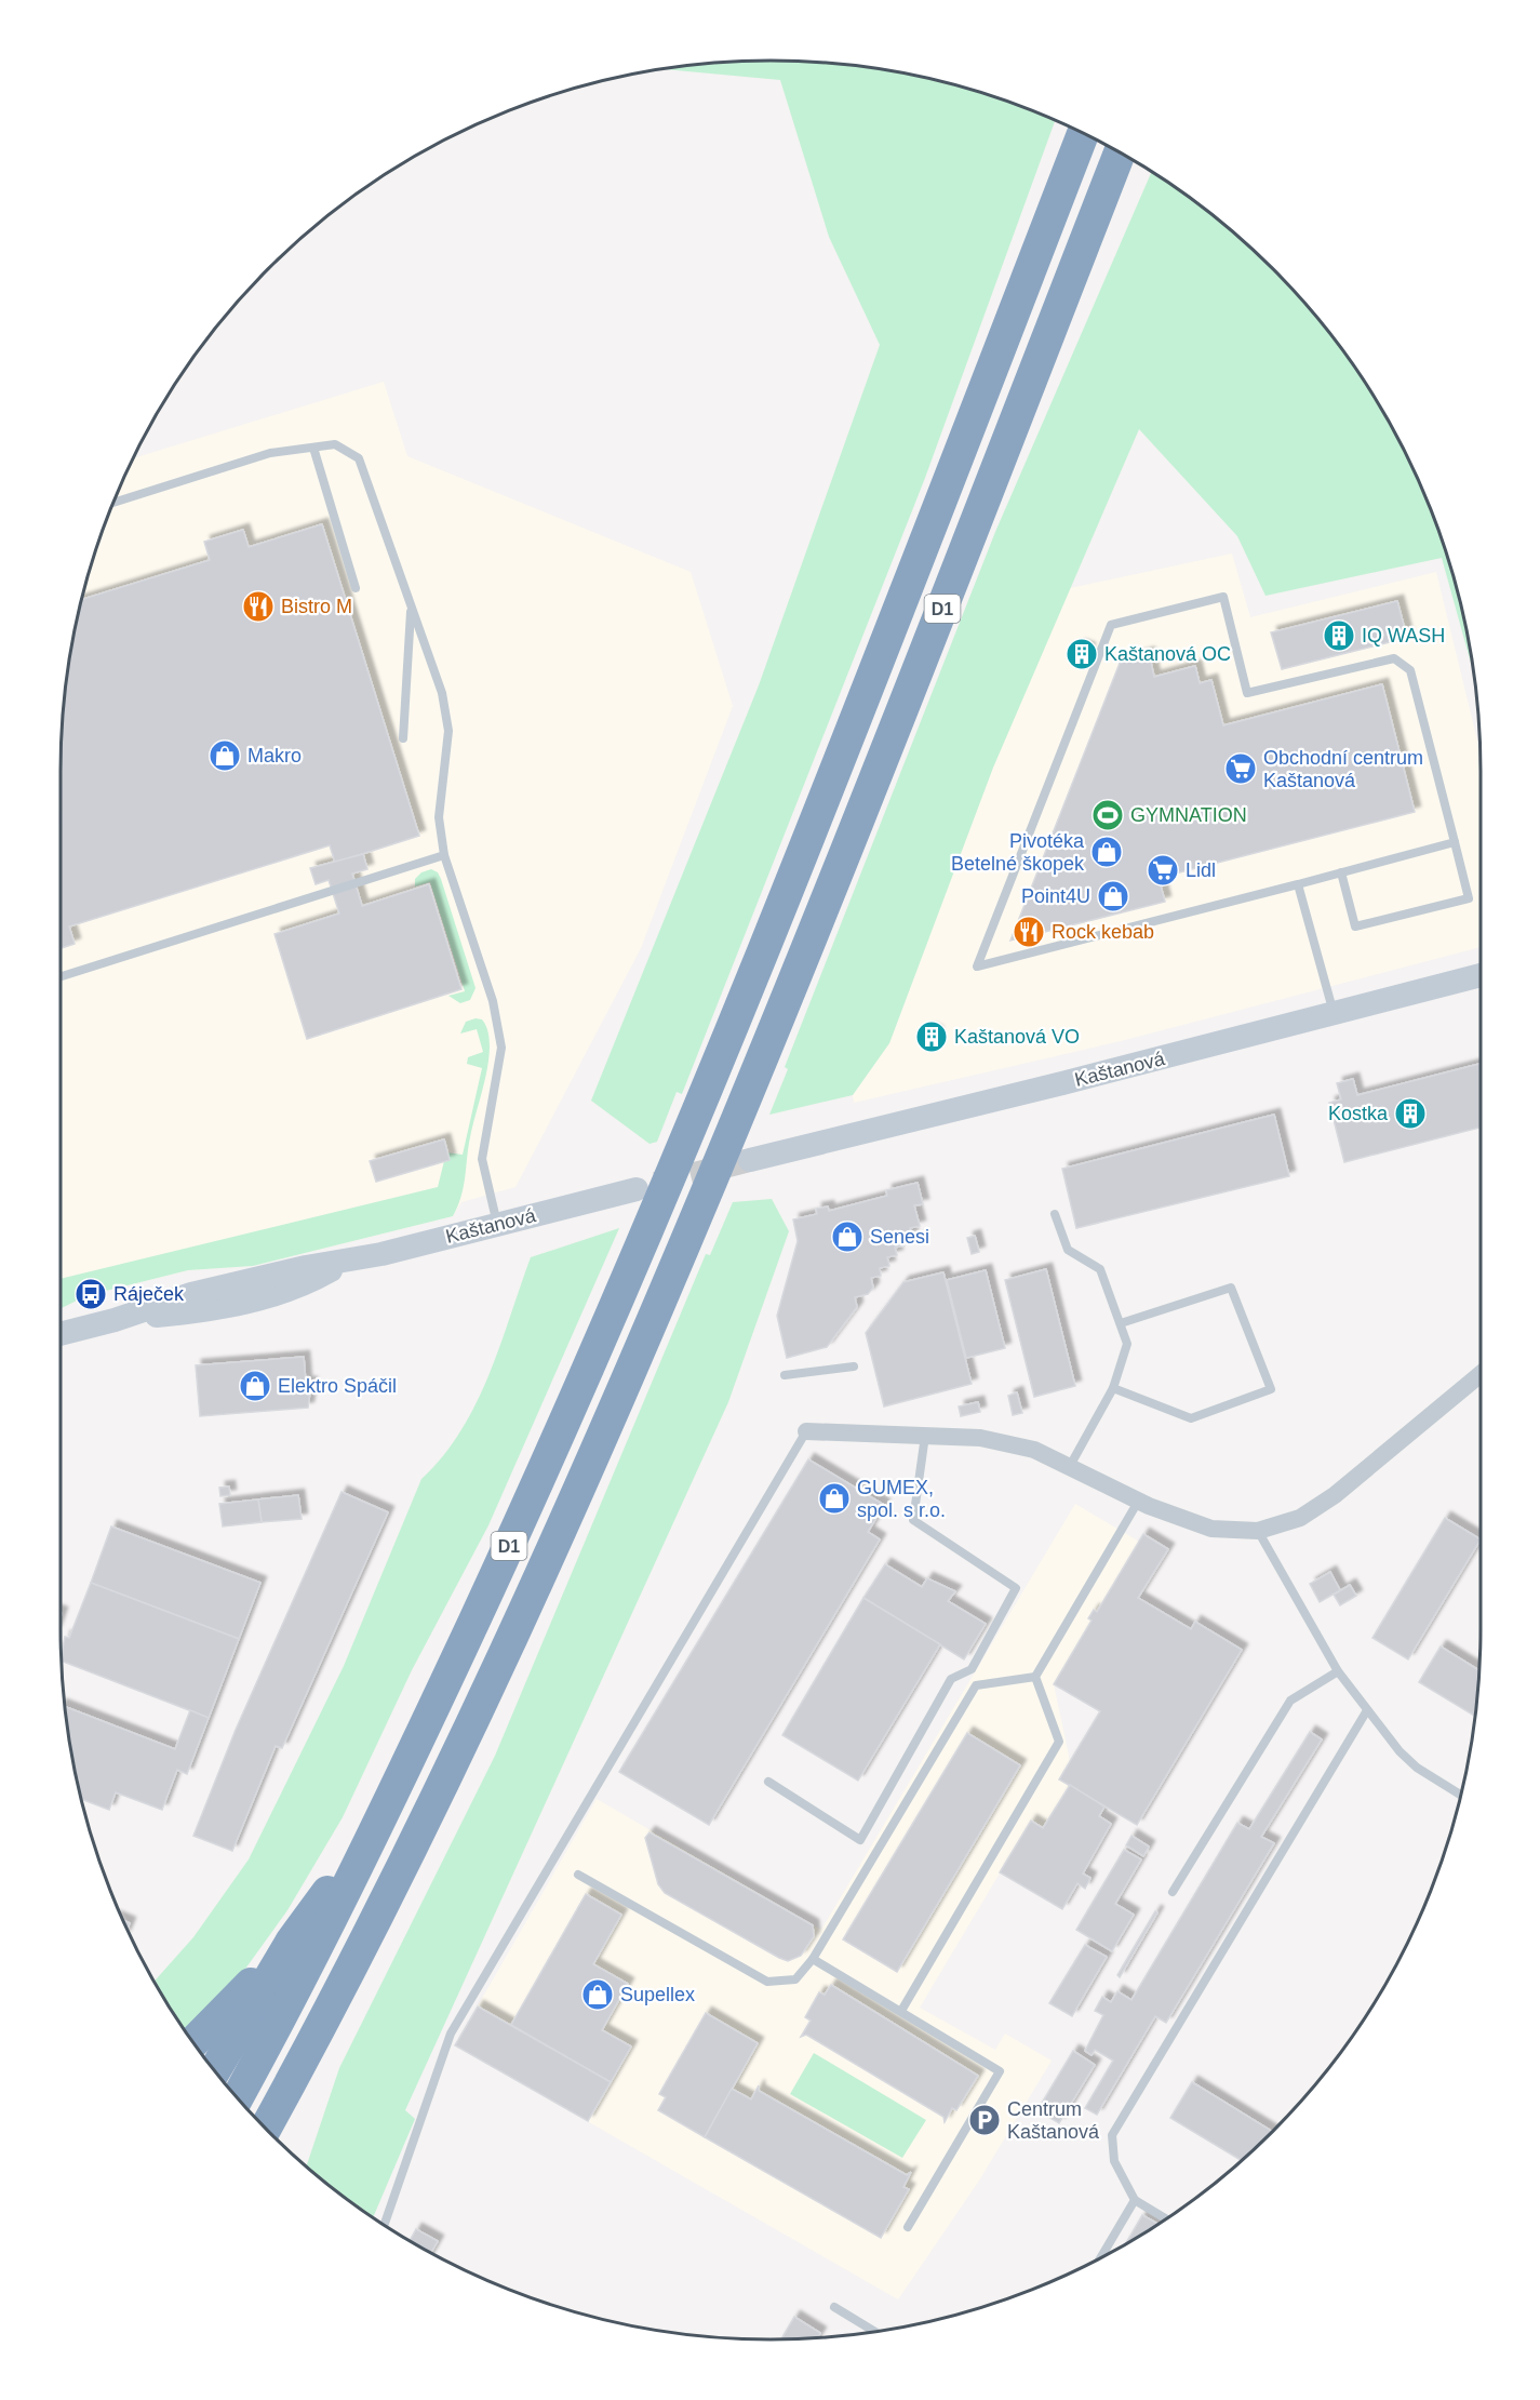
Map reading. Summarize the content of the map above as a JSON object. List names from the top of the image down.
{
  "streets": {
    "highway": ["D1"],
    "main road": ["Kaštanová"]
  },
  "places": {
    "restaurant": ["Bistro M", "Rock kebab"],
    "building": [
      "IQ WASH",
      "Kaštanová OC",
      "Kaštanová VO",
      "Kostka"
    ],
    "shop": [
      "Makro",
      "Pivotéka Betelné škopek",
      "Point4U",
      "Senesi",
      "Elektro Spáčil",
      "GUMEX, spol. s r.o.",
      "Supellex"
    ],
    "supermarket": ["Obchodní centrum Kaštanová", "Lidl"],
    "sports": ["GYMNATION"],
    "bus stop": ["Ráječek"],
    "parking": ["Centrum Kaštanová"]
  }
}
